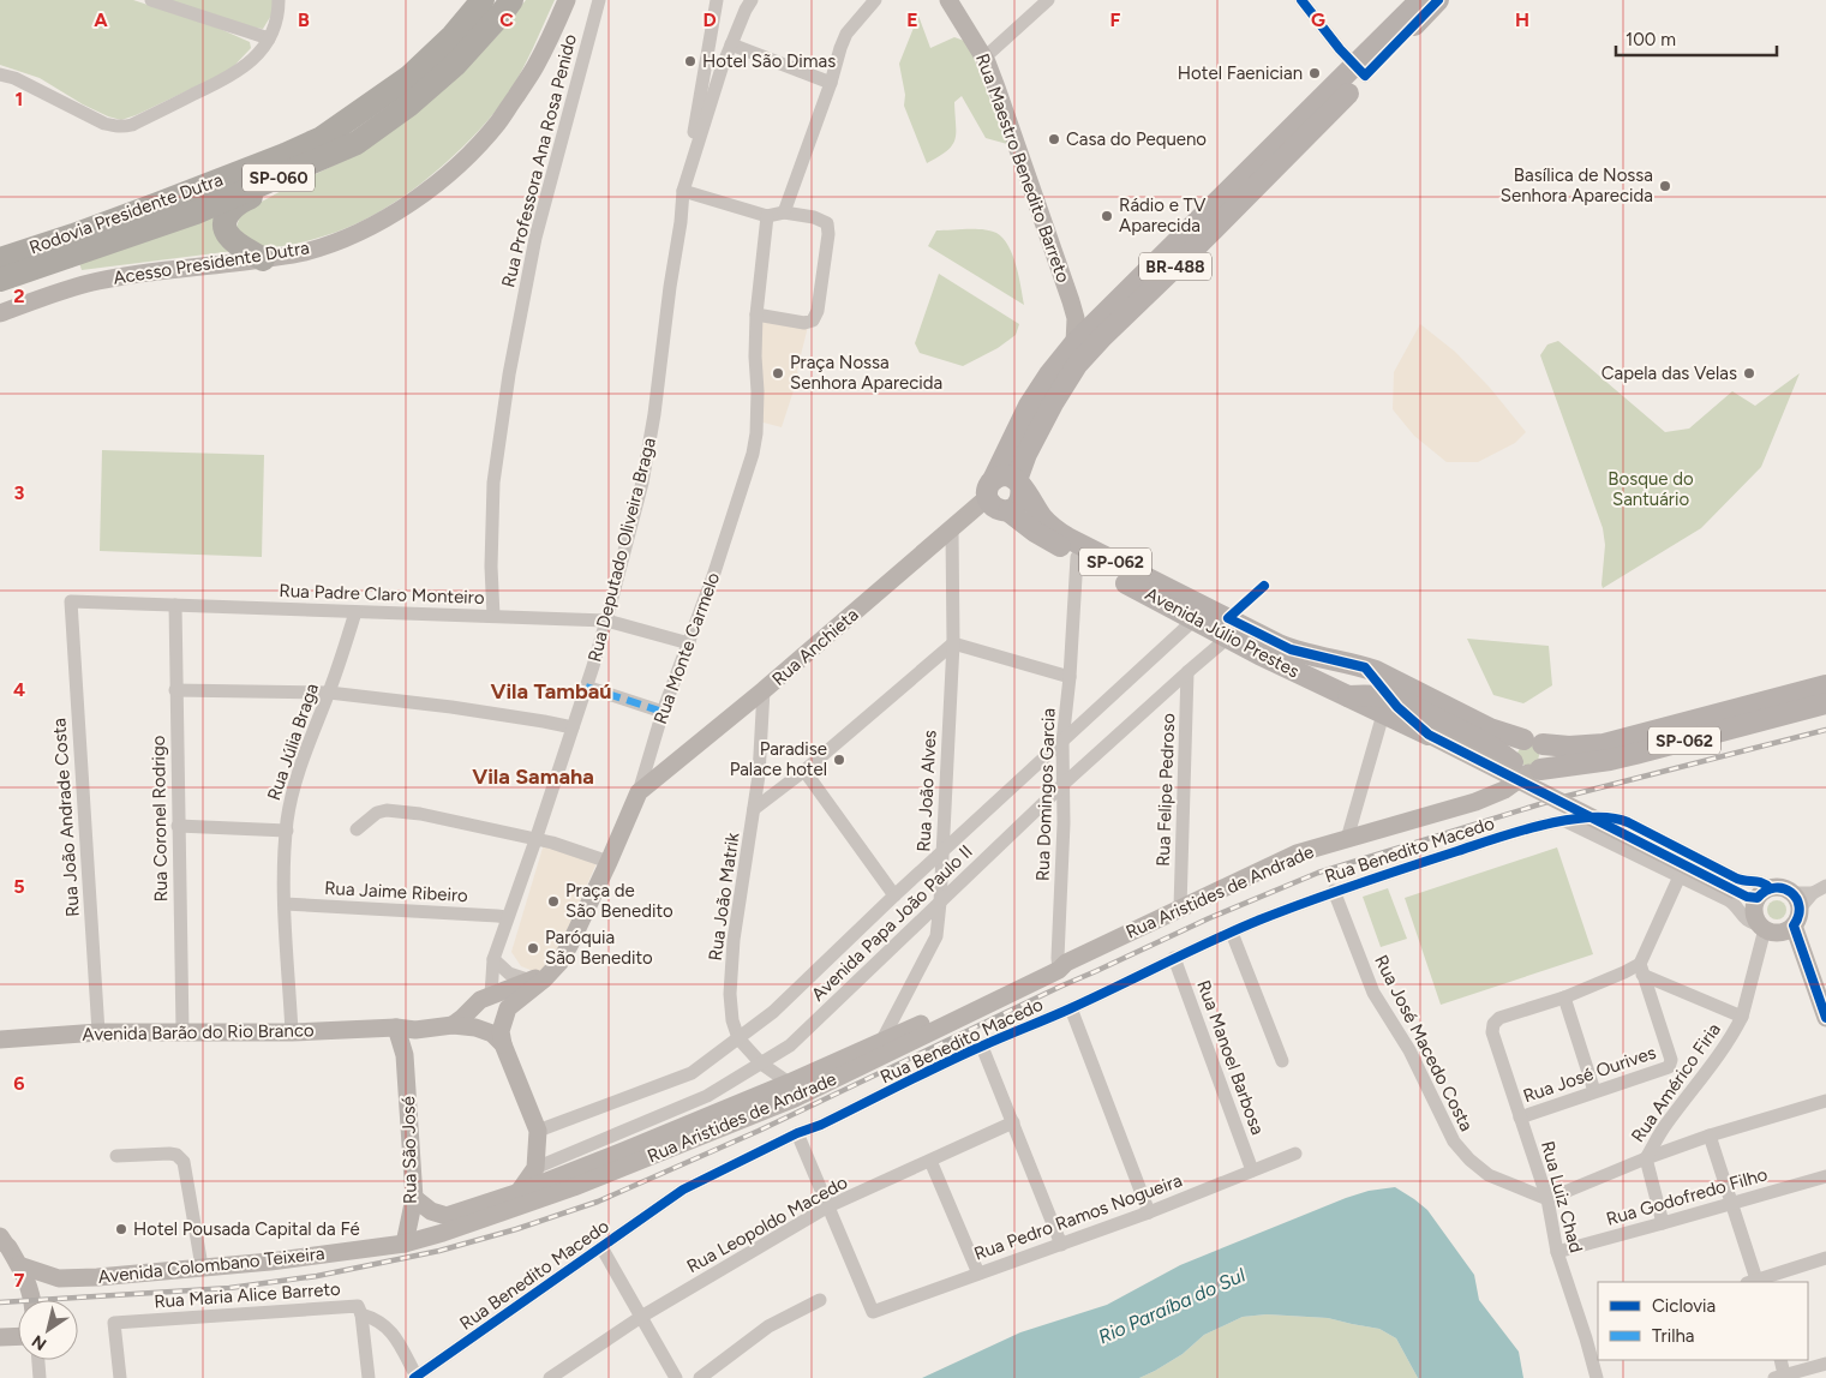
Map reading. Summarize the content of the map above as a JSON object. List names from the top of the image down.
{
  "streets": {
    "highway": ["SP-060", "Rodovia Presidente Dutra"],
    "main road": [
      "Rua Maestro Benedito Barreto",
      "Acesso Presidente Dutra",
      "BR-488",
      "SP-062",
      "Avenida Júlio Prestes",
      "Rua Anchieta",
      "Rua Monte Carmelo",
      "Rua Aristides de Andrade",
      "Avenida Barão do Rio Branco",
      "Rua São José",
      "Avenida Colombano Teixeira"
    ],
    "street": [
      "Rua Professora Ana Rosa Penido",
      "Rua Deputado Oliveira Braga",
      "Rua Padre Claro Monteiro",
      "Rua Júlia Braga",
      "Rua Felipe Pedroso",
      "Rua João Alves",
      "Rua Domingos Garcia",
      "Rua João Andrade Costa",
      "Rua Coronel Rodrigo",
      "Rua Benedito Macedo",
      "Rua Jaime Ribeiro",
      "Rua João Matrik",
      "Avenida Papa João Paulo II",
      "Rua José Macedo Costa",
      "Rua Manoel Barbosa",
      "Rua José Ourives",
      "Rua Américo Firia",
      "Rua Luiz Chad",
      "Rua Godofredo Filho",
      "Rua Pedro Ramos Nogueira",
      "Rua Leopoldo Macedo",
      "Rua Maria Alice Barreto"
    ]
  },
  "crossings": [
    ["Rua Professora Ana Rosa Penido", "Rua Padre Claro Monteiro"],
    ["Rua Maestro Benedito Barreto", "BR-488"],
    ["BR-488", "SP-062"],
    ["BR-488", "Avenida Júlio Prestes"],
    ["BR-488", "Rua Anchieta"],
    ["Rua Deputado Oliveira Braga", "Rua Padre Claro Monteiro"],
    ["Rua Deputado Oliveira Braga", "Rua Jaime Ribeiro"],
    ["SP-062", "Avenida Júlio Prestes"],
    ["SP-062", "Rua Anchieta"],
    ["SP-062", "Rua Aristides de Andrade"],
    ["Rua Padre Claro Monteiro", "Rua Monte Carmelo"],
    ["Rua Padre Claro Monteiro", "Rua Júlia Braga"],
    ["Rua Padre Claro Monteiro", "Rua João Andrade Costa"],
    ["Rua Padre Claro Monteiro", "Rua Coronel Rodrigo"],
    ["Avenida Júlio Prestes", "Rua Anchieta"],
    ["Avenida Júlio Prestes", "Rua Domingos Garcia"],
    ["Avenida Júlio Prestes", "Rua Aristides de Andrade"],
    ["Avenida Júlio Prestes", "Avenida Papa João Paulo II"],
    ["Rua Anchieta", "Rua Monte Carmelo"],
    ["Rua Anchieta", "Rua João Alves"],
    ["Rua Anchieta", "Rua João Matrik"],
    ["Rua Monte Carmelo", "Rua Aristides de Andrade"],
    ["Rua Monte Carmelo", "Avenida Papa João Paulo II"],
    ["Rua Monte Carmelo", "Rua São José"],
    ["Rua Júlia Braga", "Rua Jaime Ribeiro"],
    ["Rua Júlia Braga", "Avenida Barão do Rio Branco"],
    ["Rua Felipe Pedroso", "Rua Aristides de Andrade"],
    ["Rua Felipe Pedroso", "Avenida Papa João Paulo II"],
    ["Rua João Alves", "Rua Aristides de Andrade"],
    ["Rua João Alves", "Avenida Papa João Paulo II"],
    ["Rua Domingos Garcia", "Rua Aristides de Andrade"],
    ["Rua Domingos Garcia", "Avenida Papa João Paulo II"],
    ["Rua João Andrade Costa", "Avenida Barão do Rio Branco"],
    ["Rua Coronel Rodrigo", "Avenida Barão do Rio Branco"],
    ["Rua Benedito Macedo", "Rua José Macedo Costa"],
    ["Rua Benedito Macedo", "Rua Manoel Barbosa"],
    ["Rua Benedito Macedo", "Rua Maria Alice Barreto"],
    ["Rua Aristides de Andrade", "Rua João Matrik"],
    ["Rua Aristides de Andrade", "Avenida Papa João Paulo II"],
    ["Rua Aristides de Andrade", "Rua São José"],
    ["Rua Aristides de Andrade", "Avenida Colombano Teixeira"],
    ["Rua João Matrik", "Avenida Papa João Paulo II"],
    ["Avenida Papa João Paulo II", "Rua São José"],
    ["Avenida Barão do Rio Branco", "Rua São José"],
    ["Rua José Macedo Costa", "Rua Luiz Chad"],
    ["Rua Manoel Barbosa", "Rua Pedro Ramos Nogueira"],
    ["Rua José Ourives", "Rua Luiz Chad"],
    ["Rua Américo Firia", "Rua Godofredo Filho"],
    ["Rua São José", "Avenida Colombano Teixeira"],
    ["Rua Luiz Chad", "Rua Godofredo Filho"],
    ["Rua Pedro Ramos Nogueira", "Rua Leopoldo Macedo"]
  ],
  "districts": ["Vila Tambaú", "Vila Samaha"],
  "water": ["Rio Paraíba do Sul"],
  "parks": ["Bosque do Santuário"],
  "places": [
    "Hotel São Dimas",
    "Hotel Faenician",
    "Casa do Pequeno",
    "Basílica de Nossa Senhora Aparecida",
    "Rádio e TV Aparecida",
    "Praça Nossa Senhora Aparecida",
    "Capela das Velas",
    "Paradise Palace hotel",
    "Praça de São Benedito",
    "Paróquia São Benedito",
    "Hotel Pousada Capital da Fé"
  ],
  "legend": ["Ciclovia", "Trilha"],
  "scale_bar": "100 m",
  "north": "bottom left",
  "grid": {
    "columns": [
      "A",
      "B",
      "C",
      "D",
      "E",
      "F",
      "G",
      "H"
    ],
    "rows": [
      "1",
      "2",
      "3",
      "4",
      "5",
      "6",
      "7"
    ]
  }
}
